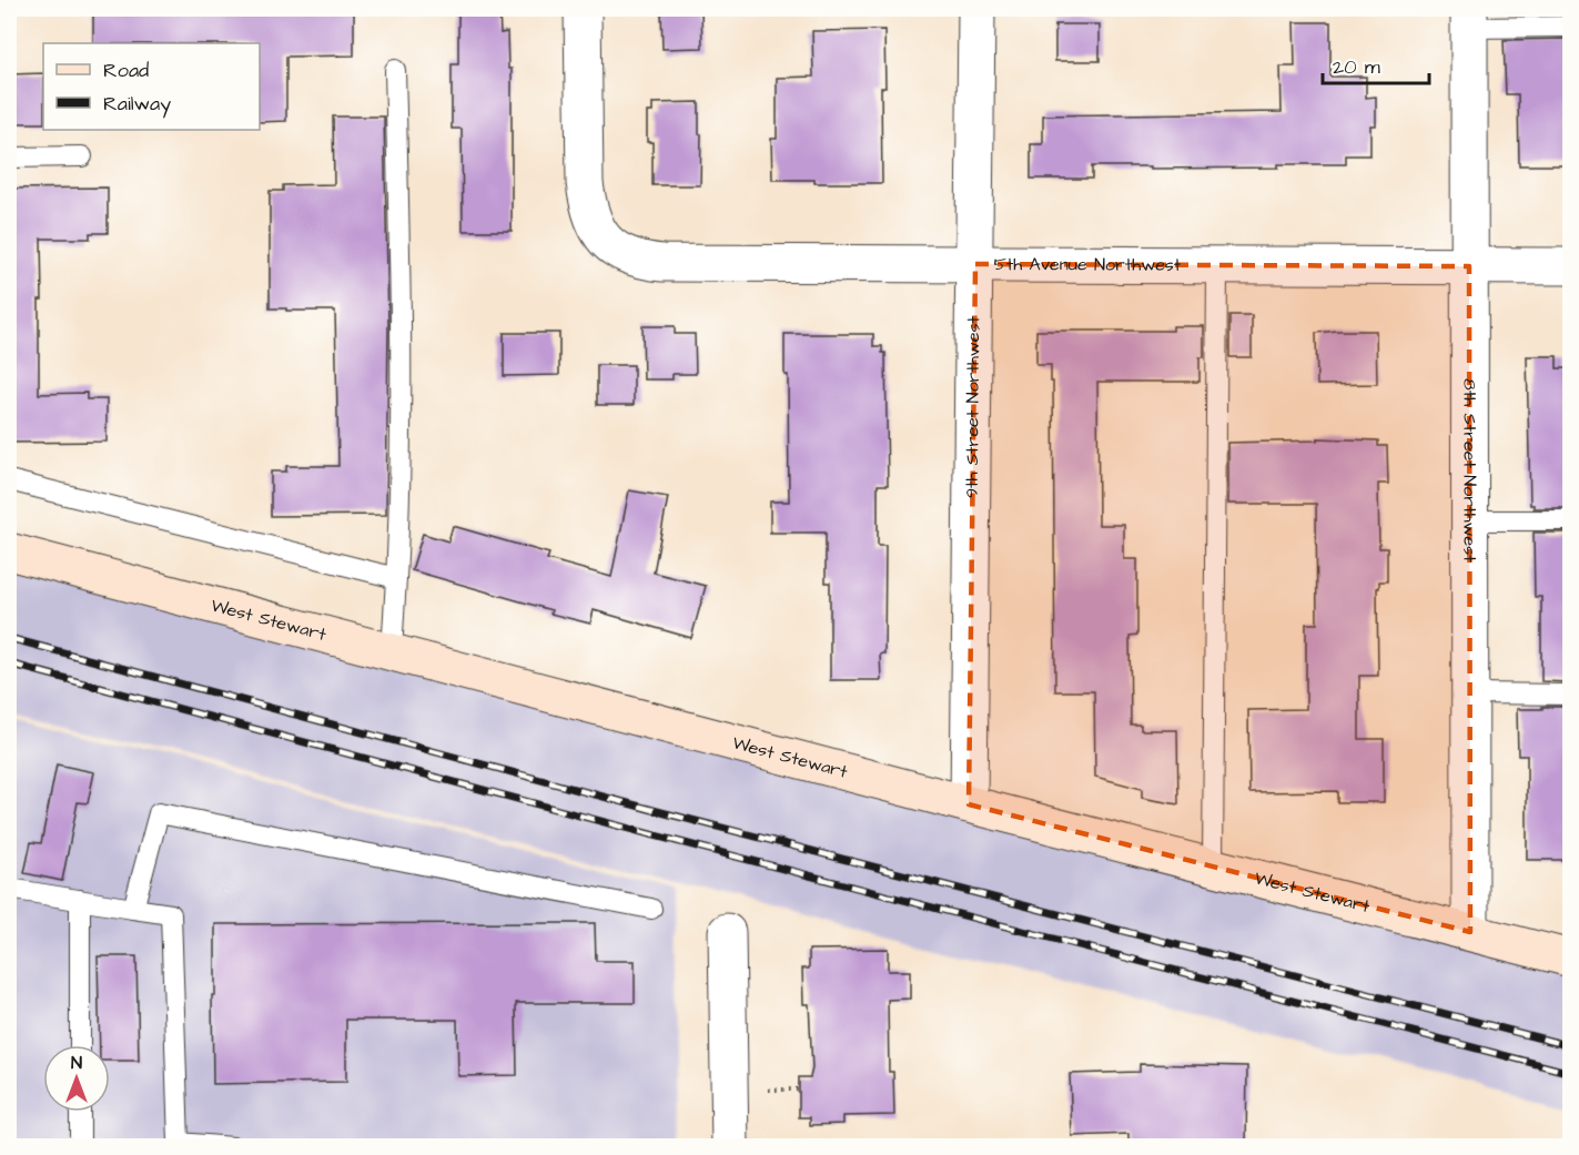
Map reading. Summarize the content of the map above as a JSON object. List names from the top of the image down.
{
  "streets": {
    "street": [
      "5th Avenue Northwest",
      "9th Street Northwest",
      "8th Street Northwest",
      "West Stewart"
    ]
  },
  "crossings": [
    ["5th Avenue Northwest", "9th Street Northwest"],
    ["5th Avenue Northwest", "8th Street Northwest"],
    ["9th Street Northwest", "West Stewart"],
    ["8th Street Northwest", "West Stewart"]
  ],
  "legend": ["Road", "Railway"],
  "scale_bar": "20 m",
  "north": "top"
}
